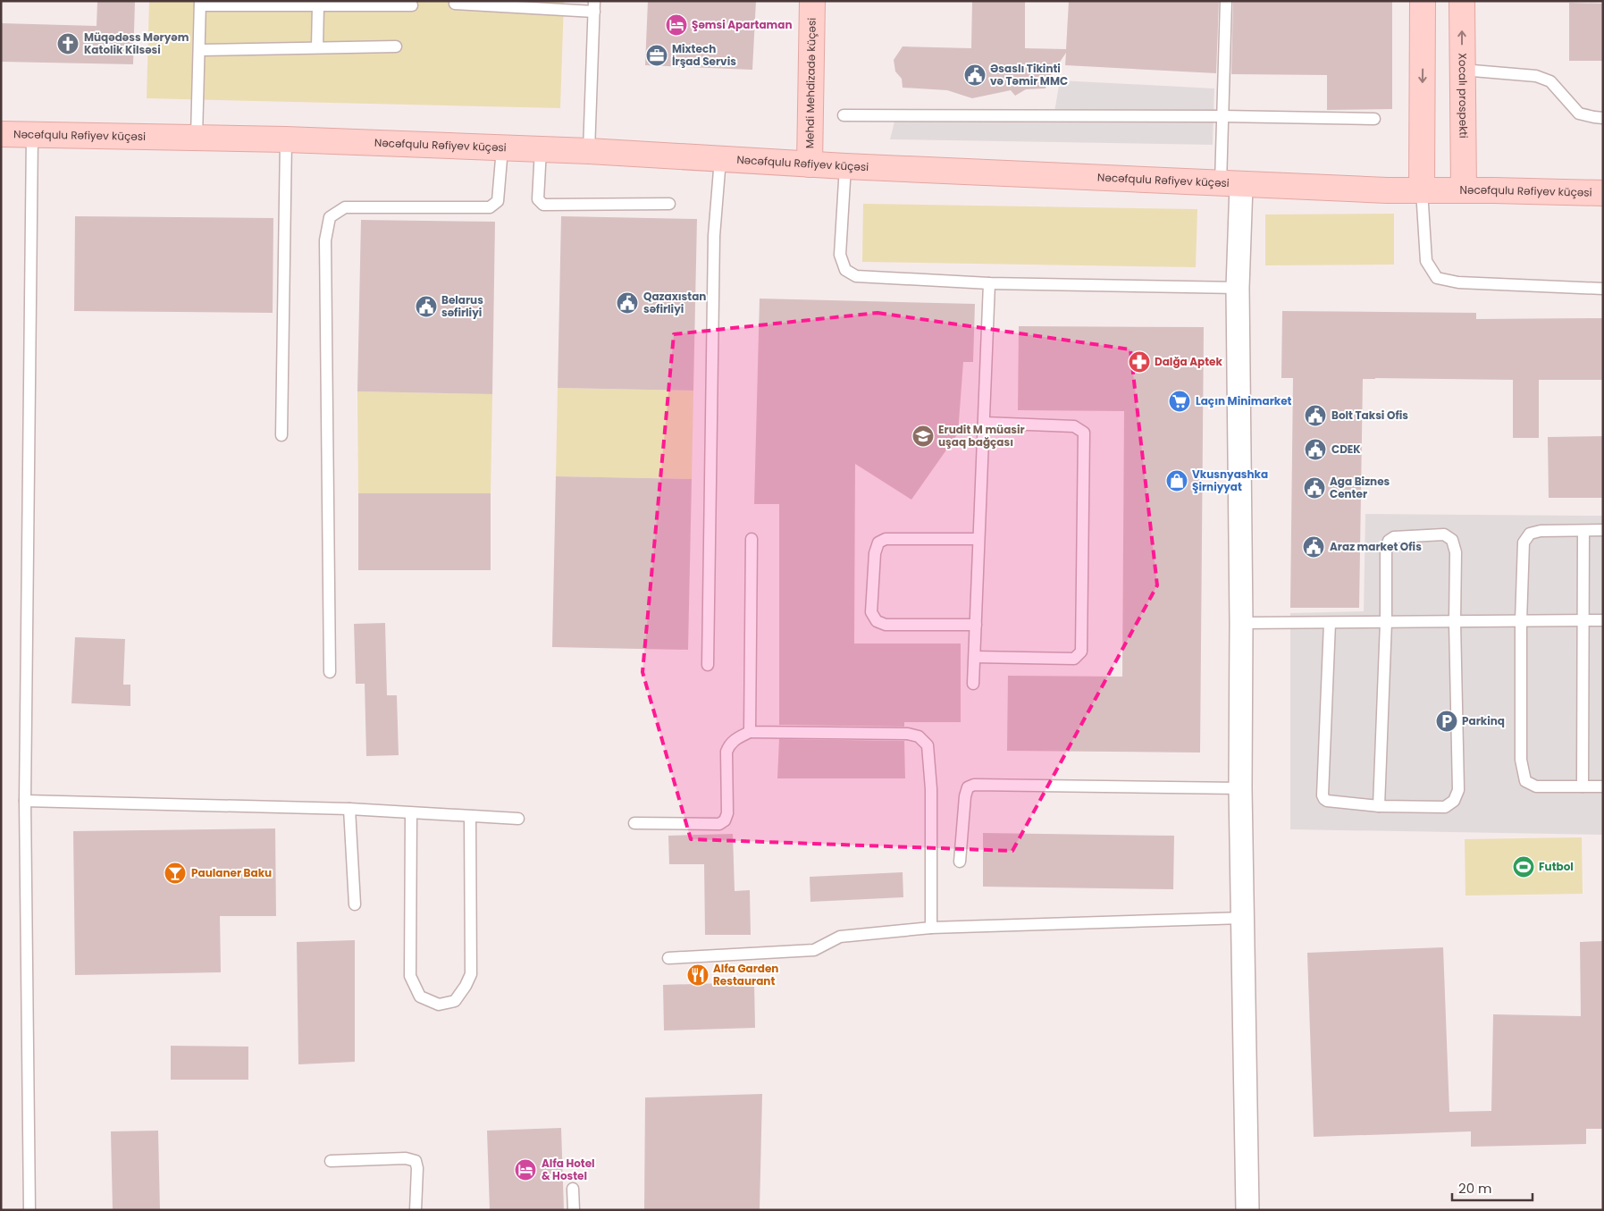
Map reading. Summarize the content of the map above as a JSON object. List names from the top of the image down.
{
  "streets": {
    "main road": ["Mehdi Mehdizadə küçəsi", "Xocalı prospekti", "Nəcəfqulu Rəfiyev küçəsi"]
  },
  "crossings": [
    ["Mehdi Mehdizadə küçəsi", "Nəcəfqulu Rəfiyev küçəsi"],
    ["Xocalı prospekti", "Nəcəfqulu Rəfiyev küçəsi"]
  ],
  "places": {
    "hotel": ["Şəmsi Apartaman", "Alfa Hotel & Hostel"],
    "church": ["Müqədəss Məryəm Katolik Kilsəsi"],
    "office": ["Mixtech İrşad Servis"],
    "public building": [
      "Əsaslı Tikinti və Təmir MMC",
      "Qazaxıstan səfirliyi",
      "Belarus səfirliyi",
      "Bolt Taksi Ofis",
      "CDEK",
      "Aga Biznes Center",
      "Araz market Ofis"
    ],
    "pharmacy": ["Dalğa Aptek"],
    "supermarket": ["Laçın Minimarket"],
    "school or university": ["Erudit M müasir uşaq bağçası"],
    "shop": ["Vkusnyashka Şirniyyat"],
    "parking": ["Parkinq"],
    "sports": ["Futbol"],
    "bar": ["Paulaner Baku"],
    "restaurant": ["Alfa Garden Restaurant"]
  },
  "scale_bar": "20 m"
}
